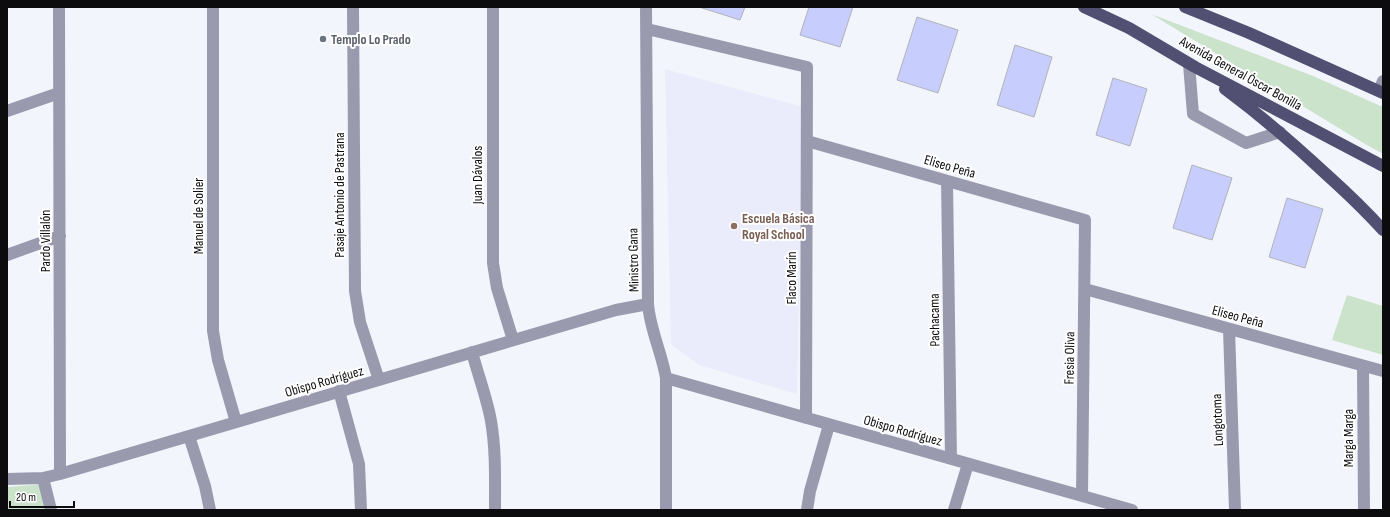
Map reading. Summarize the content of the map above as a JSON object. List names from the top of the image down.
{
  "streets": {
    "main road": ["Avenida General Óscar Bonilla"],
    "street": [
      "Eliseo Peña",
      "Juan Dávalos",
      "Pasaje Antonio de Pastrana",
      "Manuel de Solier",
      "Pardo Villalón",
      "Ministro Gana",
      "Flaco Marín",
      "Pachacama",
      "Fresia Oliva",
      "Obispo Rodríguez",
      "Longotoma",
      "Marga Marga"
    ]
  },
  "crossings": [
    ["Eliseo Peña", "Flaco Marín"],
    ["Eliseo Peña", "Pachacama"],
    ["Eliseo Peña", "Fresia Oliva"],
    ["Eliseo Peña", "Longotoma"],
    ["Eliseo Peña", "Marga Marga"],
    ["Juan Dávalos", "Obispo Rodríguez"],
    ["Pasaje Antonio de Pastrana", "Obispo Rodríguez"],
    ["Manuel de Solier", "Obispo Rodríguez"],
    ["Pardo Villalón", "Obispo Rodríguez"],
    ["Ministro Gana", "Flaco Marín"],
    ["Ministro Gana", "Obispo Rodríguez"],
    ["Flaco Marín", "Obispo Rodríguez"],
    ["Pachacama", "Obispo Rodríguez"],
    ["Fresia Oliva", "Obispo Rodríguez"]
  ],
  "places": ["Templo Lo Prado", "Escuela Básica Royal School"],
  "scale_bar": "20 m"
}
